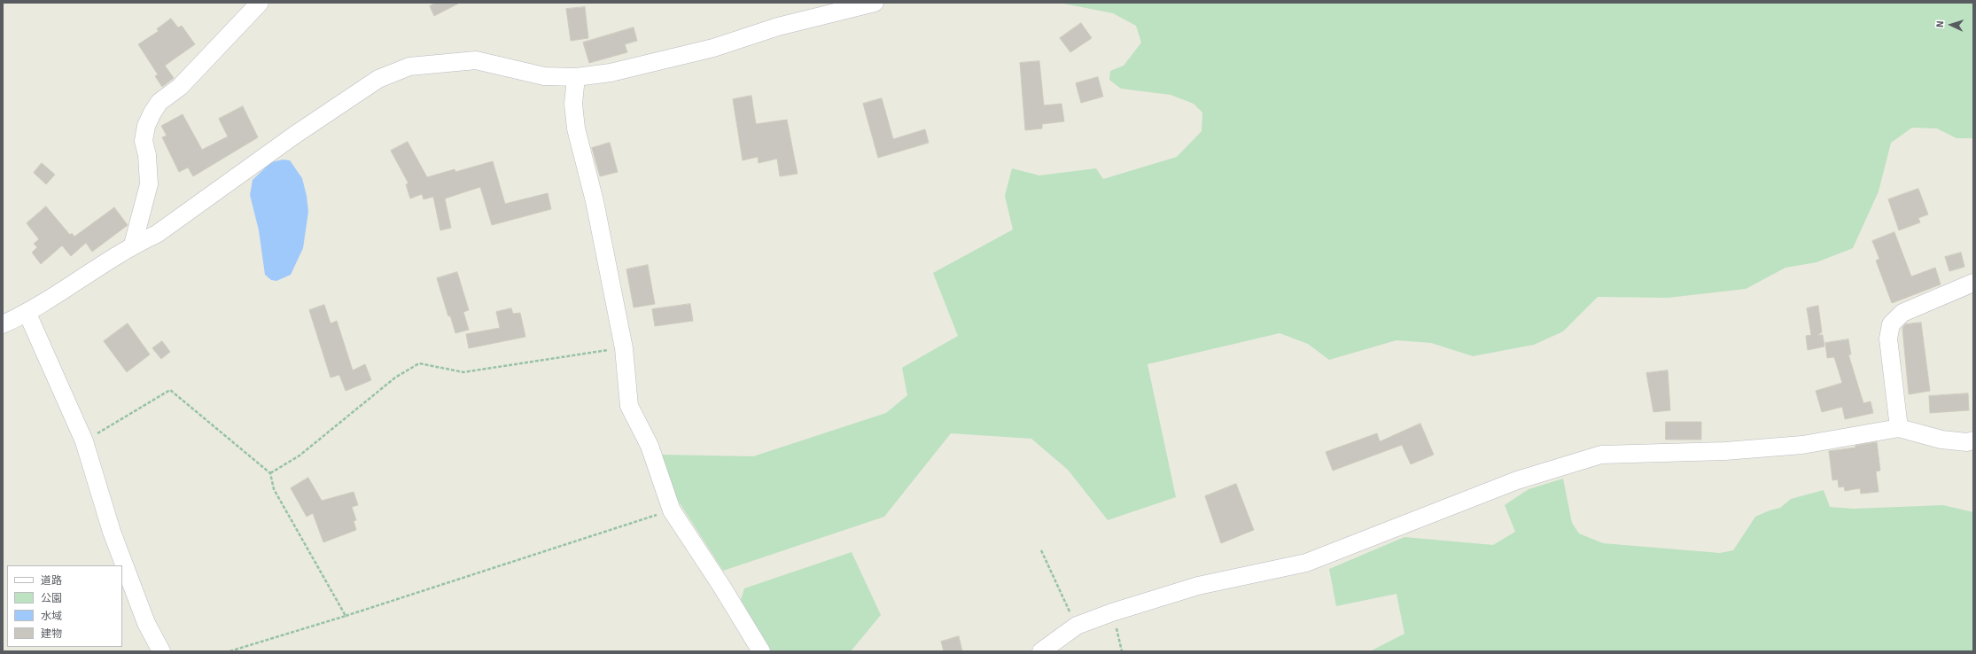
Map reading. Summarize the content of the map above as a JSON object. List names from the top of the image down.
{
  "legend": [
    "道路",
    "公園",
    "水域",
    "建物"
  ],
  "north": "left"
}
